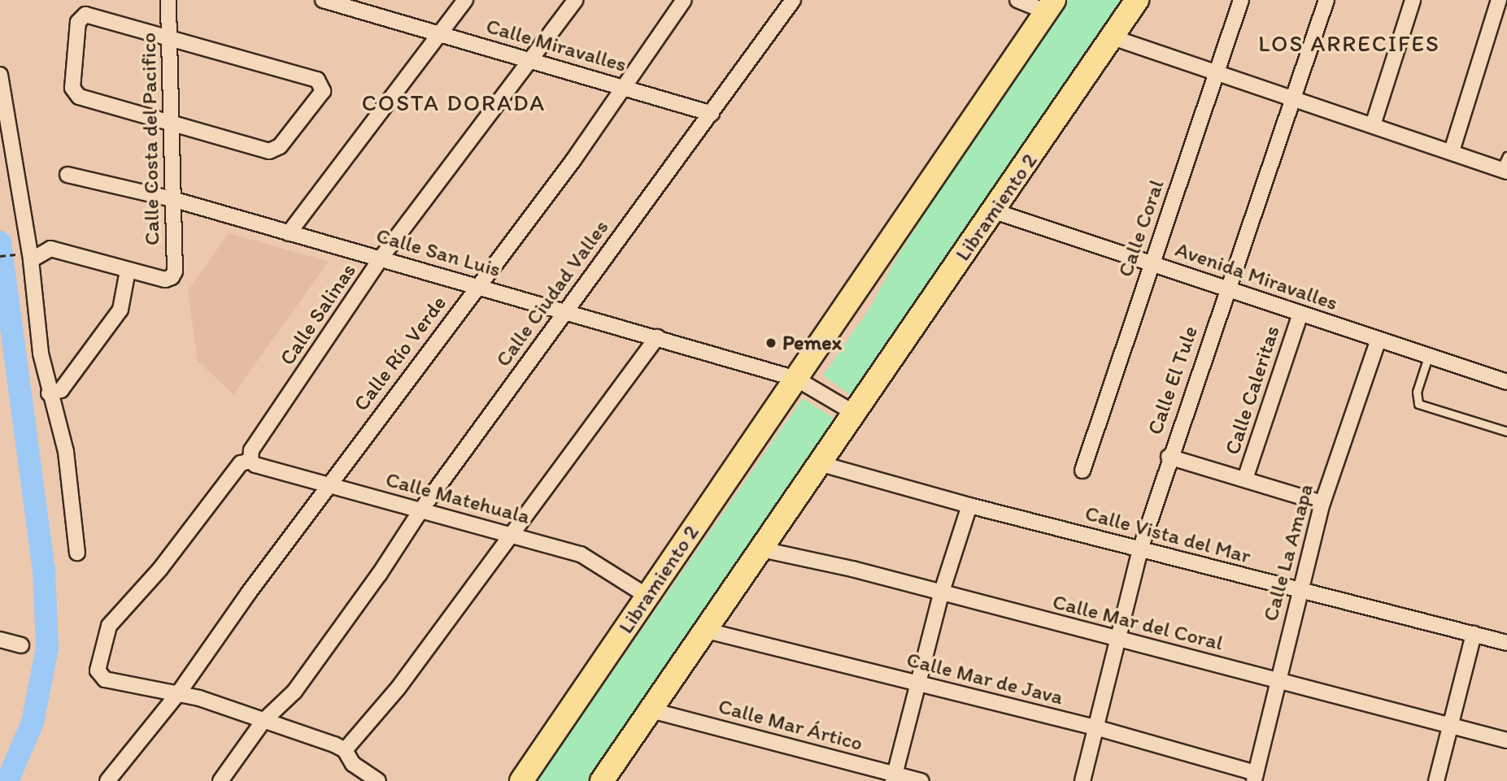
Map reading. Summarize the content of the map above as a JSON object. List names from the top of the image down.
{
  "streets": {
    "main road": ["Libramiento 2"],
    "street": [
      "Calle Miravalles",
      "Calle Costa del Pacifico",
      "Calle Coral",
      "Calle San Luis",
      "Avenida Miravalles",
      "Calle Ciudad Valles",
      "Calle Salinas",
      "Calle Río Verde",
      "Calle El Tule",
      "Calle Caleritas",
      "Calle Matehuala",
      "Calle Vista del Mar",
      "Calle La Amapa",
      "Calle Mar del Coral",
      "Calle Mar de Java",
      "Calle Mar Ártico"
    ]
  },
  "crossings": [
    ["Calle Miravalles", "Calle Ciudad Valles"],
    ["Calle Miravalles", "Calle Salinas"],
    ["Calle Miravalles", "Calle Río Verde"],
    ["Calle Costa del Pacifico", "Calle San Luis"],
    ["Libramiento 2", "Calle San Luis"],
    ["Libramiento 2", "Avenida Miravalles"],
    ["Libramiento 2", "Calle Matehuala"],
    ["Libramiento 2", "Calle Vista del Mar"],
    ["Libramiento 2", "Calle Mar del Coral"],
    ["Libramiento 2", "Calle Mar de Java"],
    ["Libramiento 2", "Calle Mar Ártico"],
    ["Calle Coral", "Avenida Miravalles"],
    ["Calle San Luis", "Calle Ciudad Valles"],
    ["Calle San Luis", "Calle Salinas"],
    ["Calle San Luis", "Calle Río Verde"],
    ["Avenida Miravalles", "Calle El Tule"],
    ["Avenida Miravalles", "Calle Caleritas"],
    ["Avenida Miravalles", "Calle La Amapa"],
    ["Calle Ciudad Valles", "Calle Matehuala"],
    ["Calle Salinas", "Calle Río Verde"],
    ["Calle Salinas", "Calle Matehuala"],
    ["Calle Río Verde", "Calle Matehuala"],
    ["Calle El Tule", "Calle Vista del Mar"],
    ["Calle El Tule", "Calle Mar del Coral"],
    ["Calle El Tule", "Calle Mar de Java"],
    ["Calle Vista del Mar", "Calle La Amapa"],
    ["Calle La Amapa", "Calle Mar del Coral"],
    ["Calle La Amapa", "Calle Mar de Java"]
  ],
  "districts": ["LOS ARRECIFES", "COSTA DORADA"],
  "places": ["Pemex"]
}
